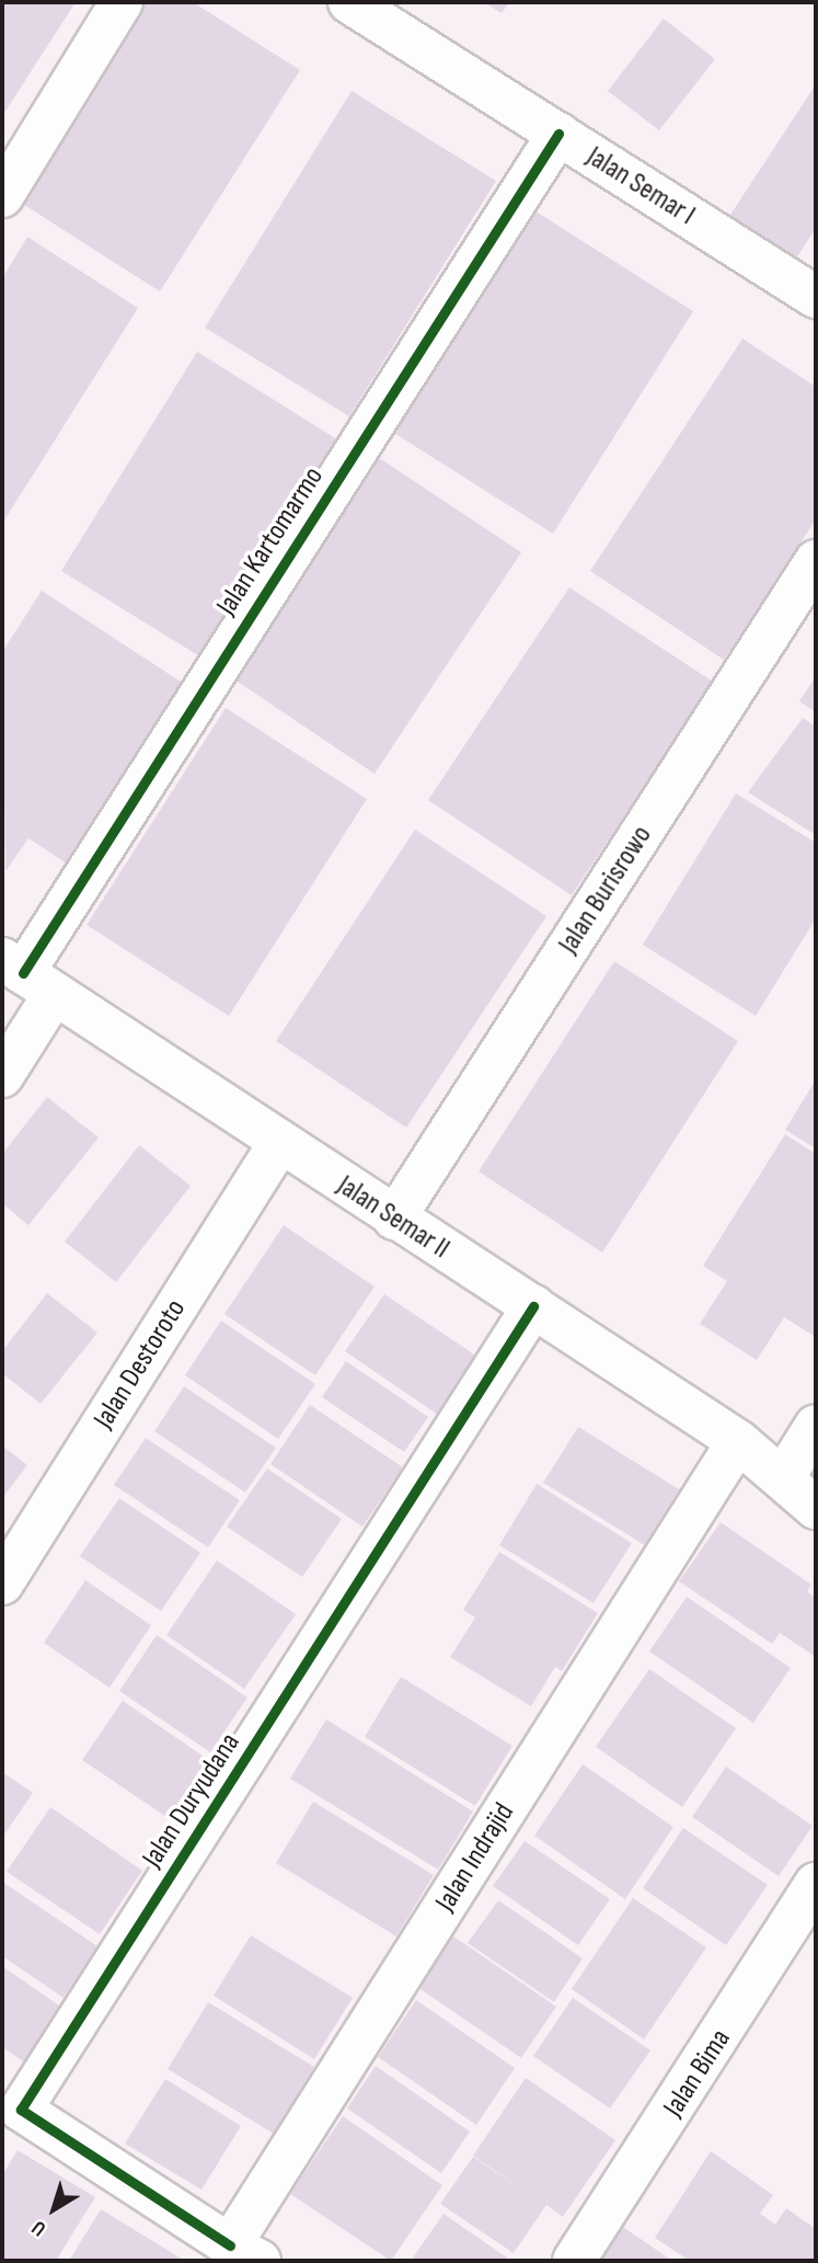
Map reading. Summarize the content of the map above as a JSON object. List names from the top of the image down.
{
  "streets": {
    "street": [
      "Jalan Semar I",
      "Jalan Kartomarmo",
      "Jalan Burisrowo",
      "Jalan Semar II",
      "Jalan Destoroto",
      "Jalan Duryudana",
      "Jalan Indrajid",
      "Jalan Bima"
    ]
  },
  "crossings": [
    ["Jalan Semar I", "Jalan Kartomarmo"],
    ["Jalan Kartomarmo", "Jalan Semar II"],
    ["Jalan Burisrowo", "Jalan Semar II"],
    ["Jalan Semar II", "Jalan Destoroto"],
    ["Jalan Semar II", "Jalan Duryudana"],
    ["Jalan Semar II", "Jalan Indrajid"],
    ["Jalan Duryudana", "Jalan Indrajid"]
  ],
  "north": "bottom left"
}
